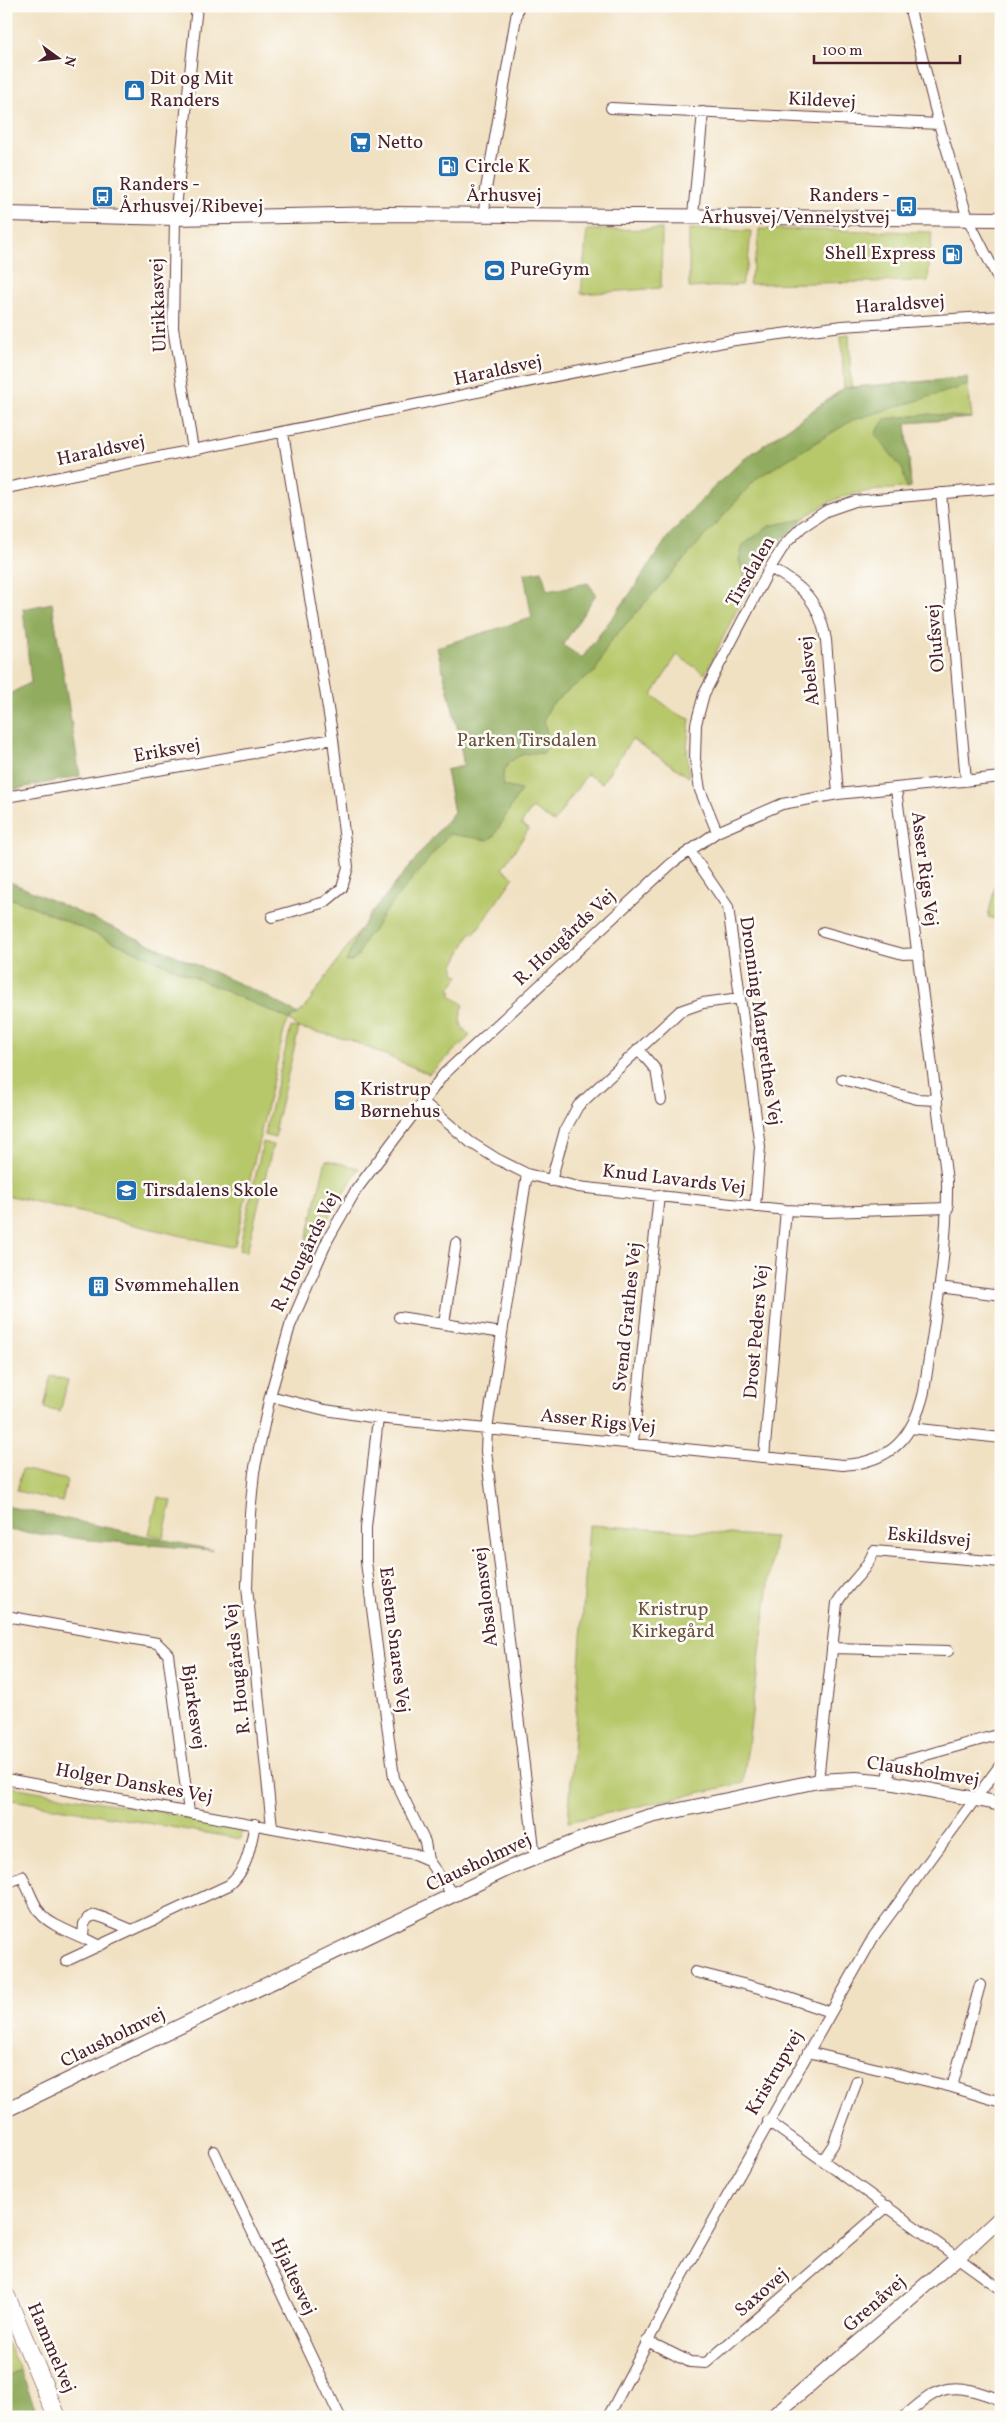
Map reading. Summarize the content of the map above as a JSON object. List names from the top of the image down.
{
  "streets": {
    "highway": ["Hammelvej"],
    "street": [
      "Kildevej",
      "Århusvej",
      "Ulrikkasvej",
      "Haraldsvej",
      "Tirsdalen",
      "Olufsvej",
      "Abelsvej",
      "Eriksvej",
      "Asser Rigs Vej",
      "R. Hougårds Vej",
      "Dronning Margrethes Vej",
      "Knud Lavards Vej",
      "Svend Grathes Vej",
      "Drost Peders Vej",
      "Eskildsvej",
      "Absalonsvej",
      "Esbern Snares Vej",
      "Bjarkesvej",
      "Clausholmvej",
      "Holger Danskes Vej",
      "Kristrupvej",
      "Hjaltesvej",
      "Saxovej",
      "Grenåvej"
    ]
  },
  "crossings": [
    ["Århusvej", "Ulrikkasvej"],
    ["Ulrikkasvej", "Haraldsvej"],
    ["Tirsdalen", "Olufsvej"],
    ["Tirsdalen", "Abelsvej"],
    ["Tirsdalen", "R. Hougårds Vej"],
    ["Olufsvej", "R. Hougårds Vej"],
    ["Abelsvej", "R. Hougårds Vej"],
    ["Asser Rigs Vej", "R. Hougårds Vej"],
    ["Asser Rigs Vej", "Knud Lavards Vej"],
    ["Asser Rigs Vej", "Svend Grathes Vej"],
    ["Asser Rigs Vej", "Drost Peders Vej"],
    ["Asser Rigs Vej", "Absalonsvej"],
    ["Asser Rigs Vej", "Esbern Snares Vej"],
    ["R. Hougårds Vej", "Dronning Margrethes Vej"],
    ["R. Hougårds Vej", "Knud Lavards Vej"],
    ["R. Hougårds Vej", "Holger Danskes Vej"],
    ["Dronning Margrethes Vej", "Knud Lavards Vej"],
    ["Knud Lavards Vej", "Svend Grathes Vej"],
    ["Knud Lavards Vej", "Drost Peders Vej"],
    ["Knud Lavards Vej", "Absalonsvej"],
    ["Eskildsvej", "Clausholmvej"],
    ["Absalonsvej", "Clausholmvej"],
    ["Esbern Snares Vej", "Holger Danskes Vej"],
    ["Bjarkesvej", "Holger Danskes Vej"],
    ["Clausholmvej", "Kristrupvej"],
    ["Kristrupvej", "Saxovej"]
  ],
  "parks": ["Parken Tirsdalen", "Kristrup Kirkegård"],
  "places": {
    "shop": ["Dit og Mit Randers"],
    "supermarket": ["Netto"],
    "fuel station": ["Circle K", "Shell Express"],
    "bus stop": ["Randers - Århusvej/Ribevej", "Randers - Århusvej/Vennelystvej"],
    "sports": ["PureGym"],
    "school or university": ["Kristrup Børnehus", "Tirsdalens Skole"],
    "building": ["Svømmehallen"]
  },
  "scale_bar": "100 m",
  "north": "right"
}
